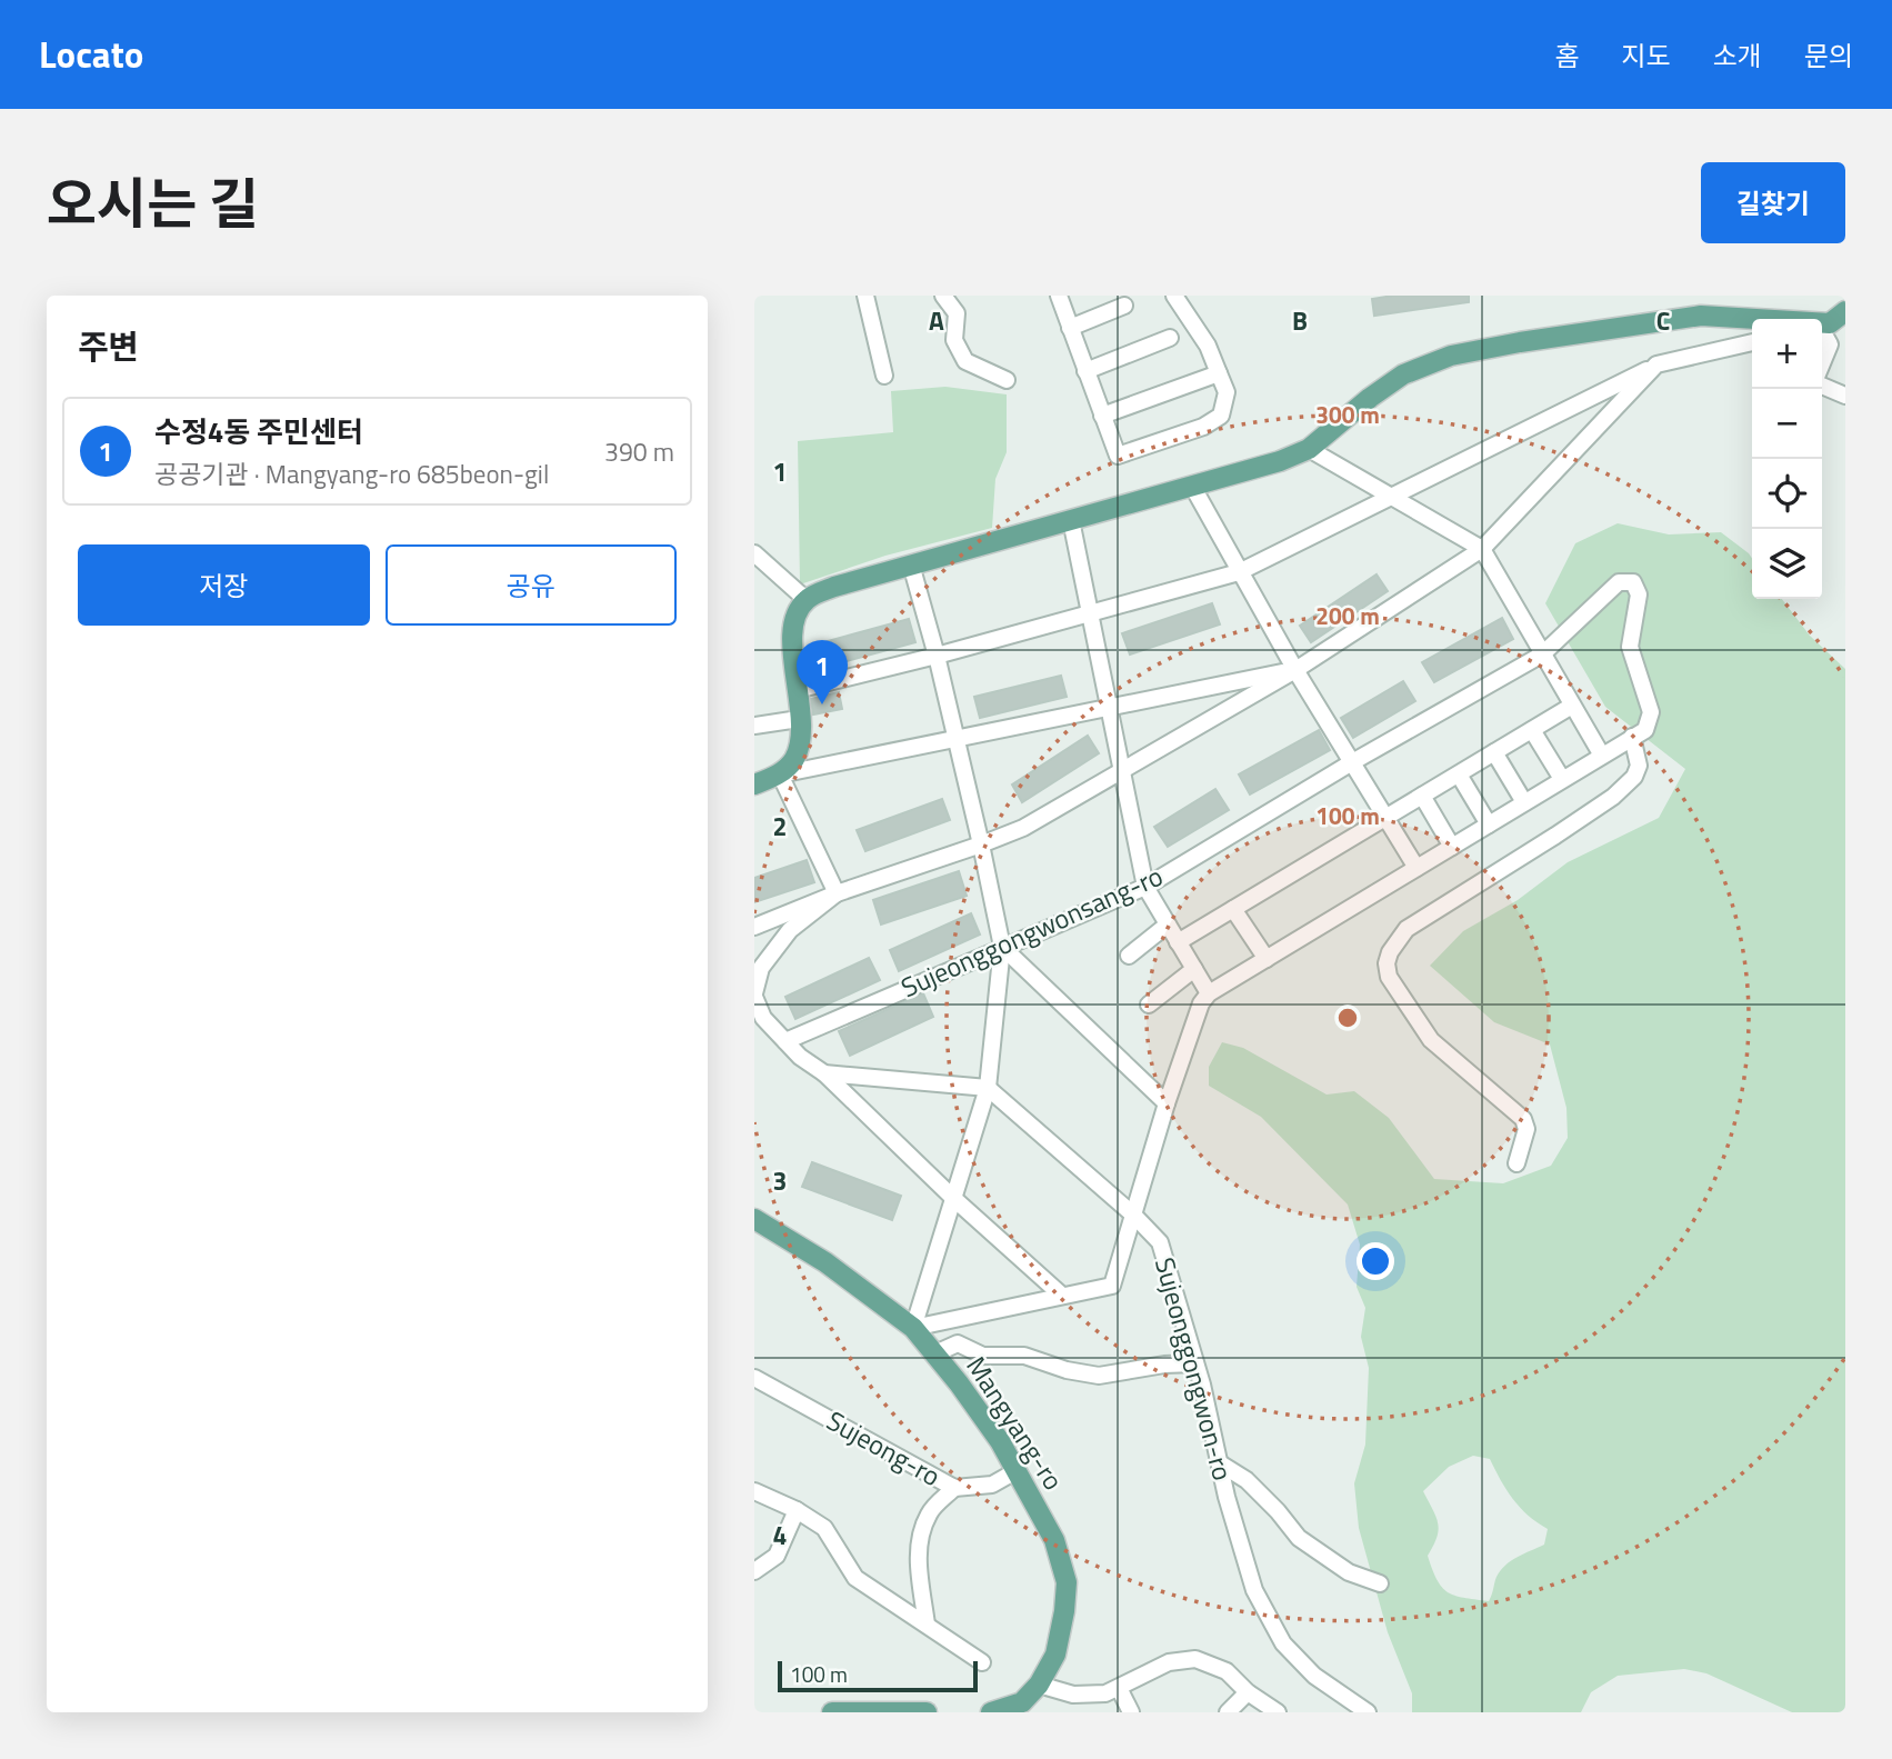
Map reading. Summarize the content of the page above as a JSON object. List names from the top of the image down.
{
  "streets": {
    "main road": ["Mangyang-ro"],
    "street": ["Sujeonggongwonsang-ro", "Sujeonggongwon-ro", "Sujeong-ro"]
  },
  "crossings": [
    ["Mangyang-ro", "Sujeong-ro"]
  ],
  "scale_bar": "100 m",
  "page": {
    "header": "Locato",
    "nav": [
      "홈",
      "지도",
      "소개",
      "문의"
    ],
    "title": "오시는 길",
    "buttons": [
      "길찾기",
      ["저장", "공유"]
    ],
    "heading": "주변",
    "map_buttons": ["+", "−"],
    "list": [
      {
        "mark": "1",
        "name": "수정4동 주민센터",
        "note": "공공기관 · Mangyang-ro 685beon-gil",
        "value": "390 m"
      }
    ],
    "pins": "1",
    "scale": "100 m"
  },
  "grid": {
    "columns": ["A", "B", "C"],
    "rows": [
      "1",
      "2",
      "3",
      "4"
    ]
  },
  "rings": ["300 m", "200 m", "100 m"]
}
